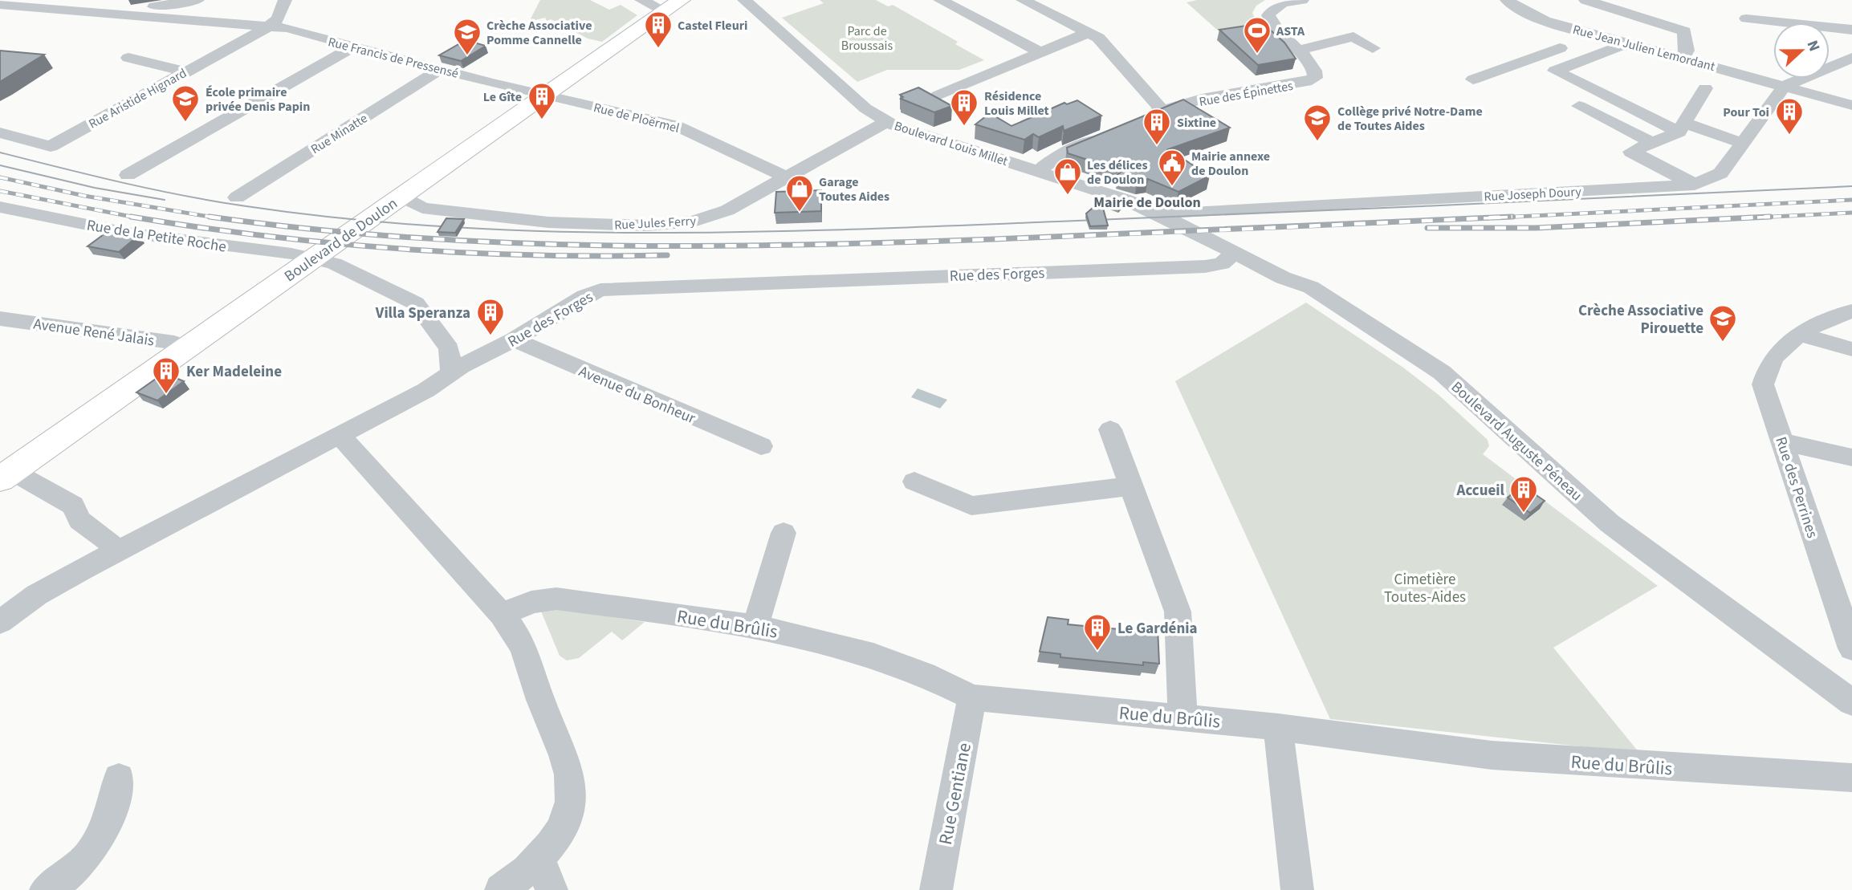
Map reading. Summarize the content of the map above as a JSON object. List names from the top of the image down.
{
  "streets": {
    "main road": ["Boulevard de Doulon"],
    "street": [
      "Rue Jean Julien Lemordant",
      "Rue Francis de Pressensé",
      "Rue des Épinettes",
      "Rue Aristide Hignard",
      "Rue de Ploërmel",
      "Rue Minatte",
      "Boulevard Louis Millet",
      "Rue Joseph Doury",
      "Rue Jules Ferry",
      "Rue de la Petite Roche",
      "Rue des Forges",
      "Avenue René Jalais",
      "Avenue du Bonheur",
      "Boulevard Auguste Péneau",
      "Rue des Perrines",
      "Rue du Brûlis",
      "Rue Gentiane"
    ]
  },
  "crossings": [
    ["Rue Jean Julien Lemordant", "Rue Joseph Doury"],
    ["Rue Francis de Pressensé", "Rue Aristide Hignard"],
    ["Rue Francis de Pressensé", "Rue de Ploërmel"],
    ["Rue Francis de Pressensé", "Rue Minatte"],
    ["Rue Francis de Pressensé", "Boulevard de Doulon"],
    ["Rue de Ploërmel", "Rue Jules Ferry"],
    ["Rue de Ploërmel", "Boulevard de Doulon"],
    ["Boulevard Louis Millet", "Rue Joseph Doury"],
    ["Boulevard Louis Millet", "Rue Jules Ferry"],
    ["Boulevard Louis Millet", "Boulevard Auguste Péneau"],
    ["Rue Joseph Doury", "Boulevard Auguste Péneau"],
    ["Rue Jules Ferry", "Boulevard de Doulon"],
    ["Rue de la Petite Roche", "Boulevard de Doulon"],
    ["Rue de la Petite Roche", "Rue des Forges"],
    ["Boulevard de Doulon", "Avenue René Jalais"],
    ["Rue des Forges", "Avenue du Bonheur"],
    ["Rue des Forges", "Boulevard Auguste Péneau"],
    ["Rue du Brûlis", "Rue Gentiane"]
  ],
  "districts": ["Mairie de Doulon"],
  "parks": ["Parc de Broussais", "Cimetière Toutes-Aides"],
  "places": {
    "building": [
      "Castel Fleuri",
      "Le Gîte",
      "Résidence Louis Millet",
      "Pour Toi",
      "Sixtine",
      "Villa Speranza",
      "Ker Madeleine",
      "Accueil",
      "Le Gardénia"
    ],
    "sports": ["ASTA"],
    "school or university": [
      "Crèche Associative Pomme Cannelle",
      "École primaire privée Denis Papin",
      "Collège privé Notre-Dame de Toutes Aides",
      "Crèche Associative Pirouette"
    ],
    "public building": ["Mairie annexe de Doulon"],
    "shop": ["Les délices de Doulon", "Garage Toutes Aides"]
  },
  "north": "right"
}
